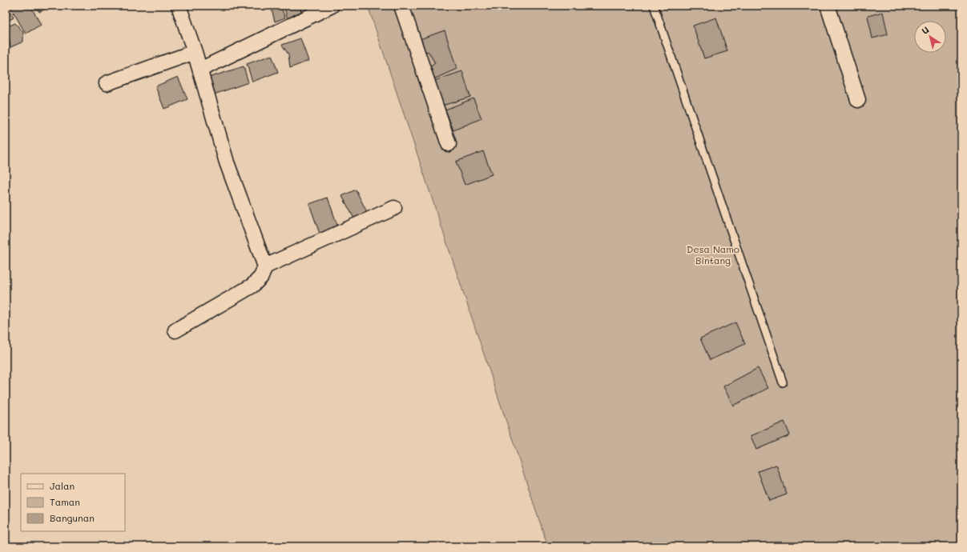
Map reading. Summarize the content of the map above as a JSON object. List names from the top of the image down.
{
  "parks": ["Desa Namo Bintang"],
  "legend": ["Jalan", "Taman", "Bangunan"],
  "north": "top left"
}
